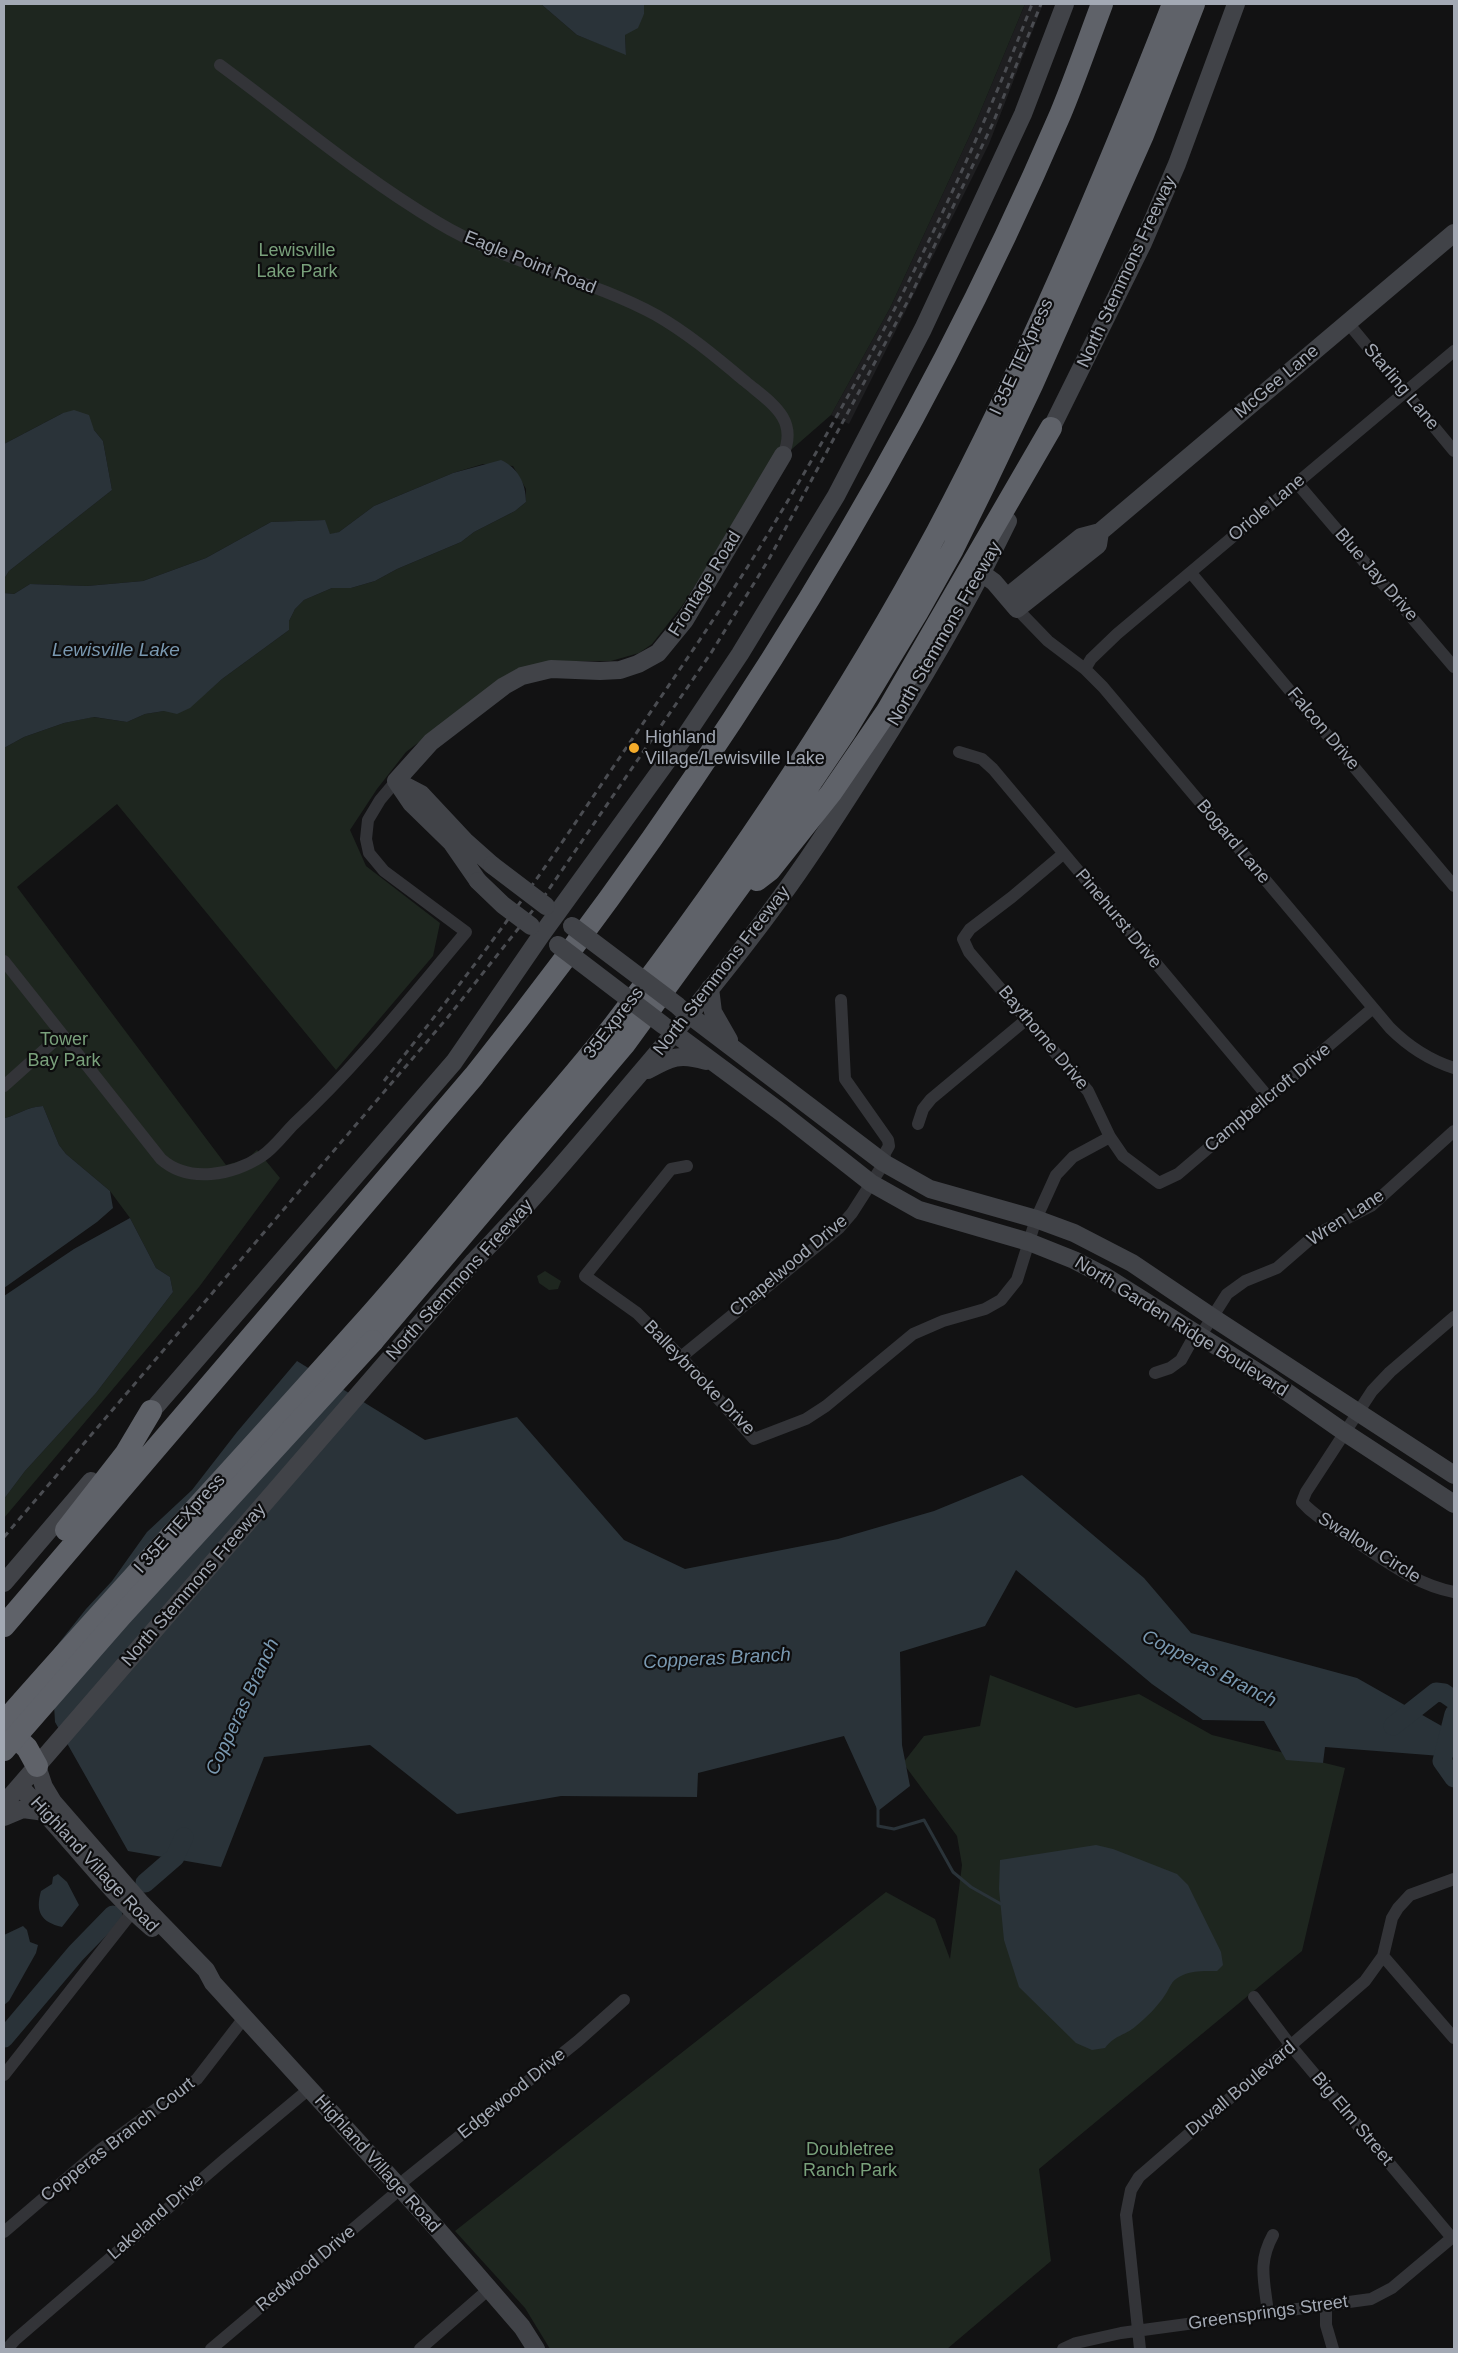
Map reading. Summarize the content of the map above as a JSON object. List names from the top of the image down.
{
  "streets": {
    "highway": ["North Stemmons Freeway", "I 35E TEXpress", "35Express"],
    "main road": [
      "McGee Lane",
      "Frontage Road",
      "North Garden Ridge Boulevard",
      "Highland Village Road"
    ],
    "street": [
      "Eagle Point Road",
      "Starling Lane",
      "Oriole Lane",
      "Blue Jay Drive",
      "Falcon Drive",
      "Bogard Lane",
      "Pinehurst Drive",
      "Baythorne Drive",
      "Campbellcroft Drive",
      "Wren Lane",
      "Chapelwood Drive",
      "Balleybrooke Drive",
      "Swallow Circle",
      "Duvall Boulevard",
      "Edgewood Drive",
      "Big Elm Street",
      "Copperas Branch Court",
      "Lakeland Drive",
      "Redwood Drive",
      "Greensprings Street"
    ]
  },
  "crossings": [
    ["Eagle Point Road", "Frontage Road"],
    ["North Stemmons Freeway", "I 35E TEXpress"],
    ["North Stemmons Freeway", "35Express"],
    ["North Stemmons Freeway", "North Garden Ridge Boulevard"],
    ["North Stemmons Freeway", "Highland Village Road"],
    ["I 35E TEXpress", "35Express"],
    ["McGee Lane", "Starling Lane"],
    ["McGee Lane", "Bogard Lane"],
    ["Starling Lane", "Oriole Lane"],
    ["Oriole Lane", "Blue Jay Drive"],
    ["Oriole Lane", "Falcon Drive"],
    ["Oriole Lane", "Bogard Lane"],
    ["Frontage Road", "North Garden Ridge Boulevard"],
    ["Bogard Lane", "Campbellcroft Drive"],
    ["Pinehurst Drive", "Baythorne Drive"],
    ["Pinehurst Drive", "Campbellcroft Drive"],
    ["Baythorne Drive", "Campbellcroft Drive"],
    ["Baythorne Drive", "Balleybrooke Drive"],
    ["Wren Lane", "North Garden Ridge Boulevard"],
    ["Chapelwood Drive", "North Garden Ridge Boulevard"],
    ["Chapelwood Drive", "Balleybrooke Drive"],
    ["North Garden Ridge Boulevard", "Balleybrooke Drive"],
    ["North Garden Ridge Boulevard", "Swallow Circle"],
    ["Highland Village Road", "Edgewood Drive"],
    ["Highland Village Road", "Copperas Branch Court"],
    ["Highland Village Road", "Lakeland Drive"],
    ["Highland Village Road", "Redwood Drive"],
    ["Duvall Boulevard", "Big Elm Street"],
    ["Duvall Boulevard", "Greensprings Street"],
    ["Edgewood Drive", "Redwood Drive"],
    ["Big Elm Street", "Greensprings Street"]
  ],
  "water": ["Lewisville Lake", "Copperas Branch"],
  "parks": ["Lewisville Lake Park", "Tower Bay Park", "Doubletree Ranch Park"],
  "places": ["Highland Village/Lewisville Lake"]
}
